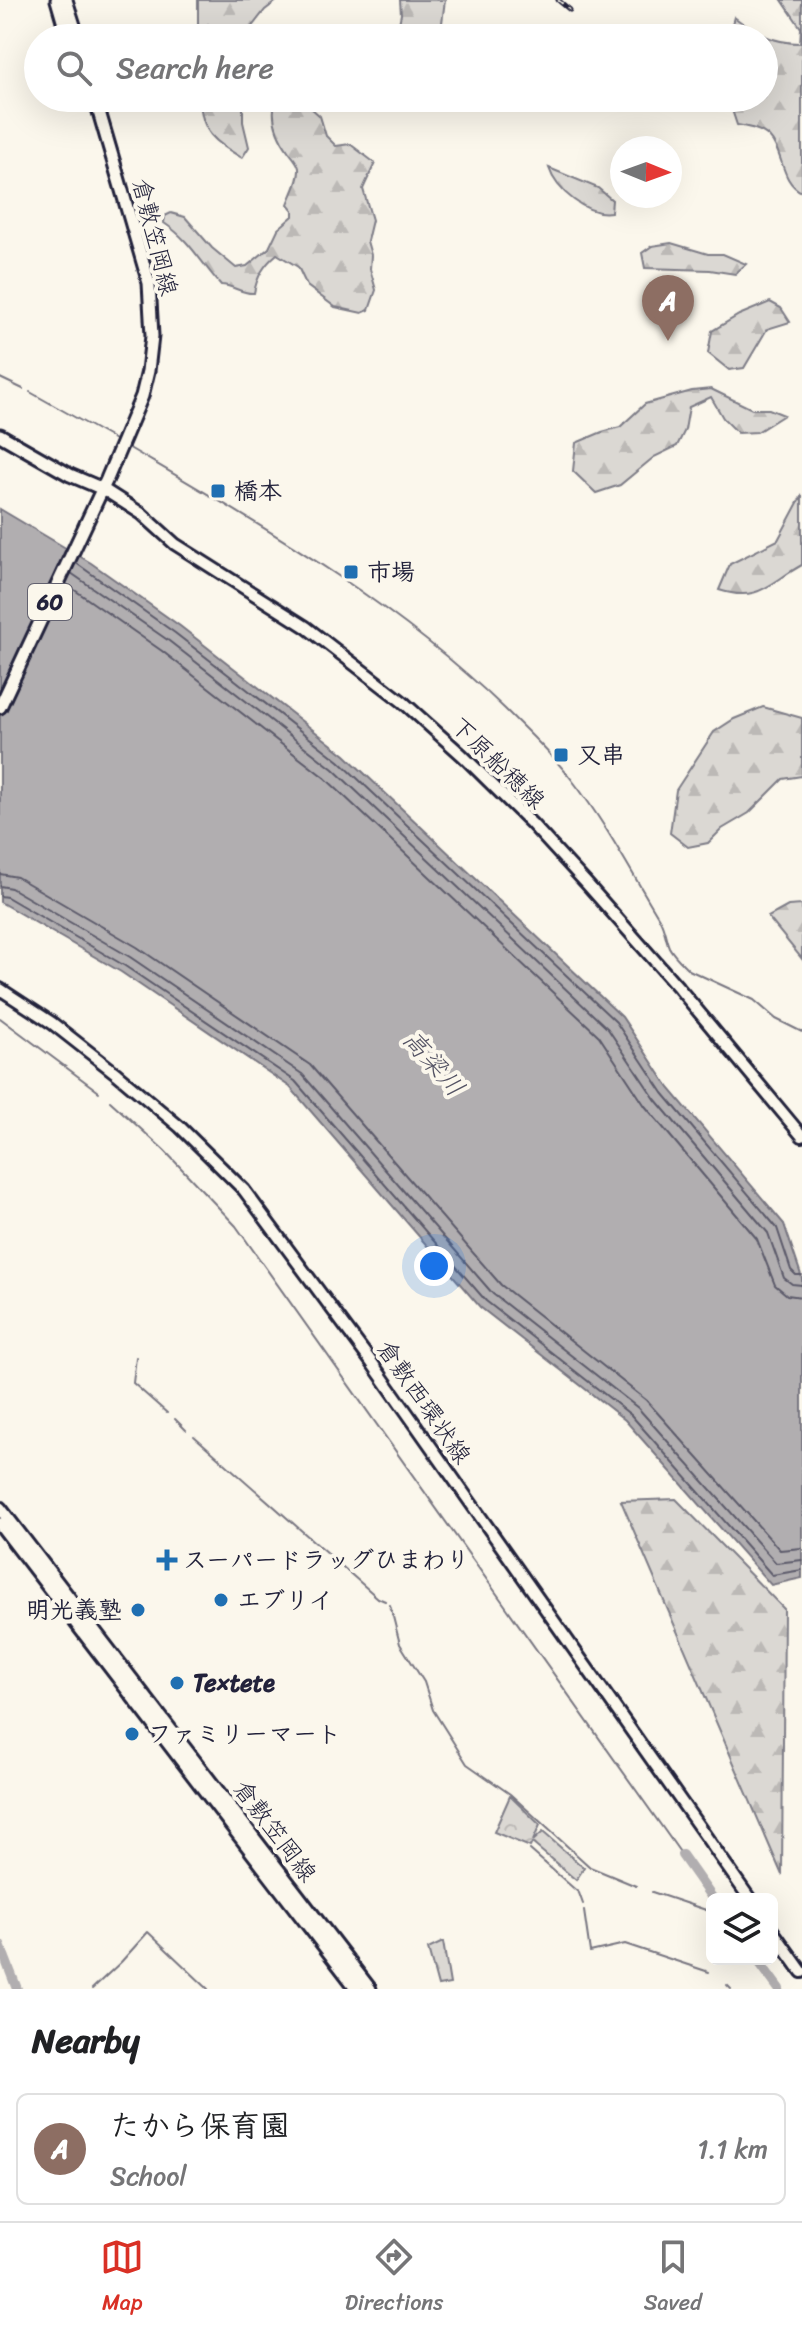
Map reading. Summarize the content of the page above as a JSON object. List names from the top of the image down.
{
  "streets": {
    "main road": [
      "倉敷笠岡線",
      "60",
      "下原船穂線",
      "倉敷西環状線"
    ]
  },
  "crossings": [
    ["倉敷笠岡線", "下原船穂線"]
  ],
  "water": ["高梁川"],
  "places": {
    "transit": ["橋本", "市場", "又串"],
    "health": ["スーパードラッグひまわり"],
    "other": [
      "エブリイ",
      "明光義塾",
      "Te×tete",
      "ファミリーマート"
    ]
  },
  "north": "right",
  "page": {
    "search": "Search here",
    "pins": "A",
    "heading": "Nearby",
    "list": [
      {
        "mark": "A",
        "name": "たから保育園",
        "note": "School",
        "value": "1.1 km"
      }
    ],
    "nav": ["Map", "Directions", "Saved"]
  }
}
